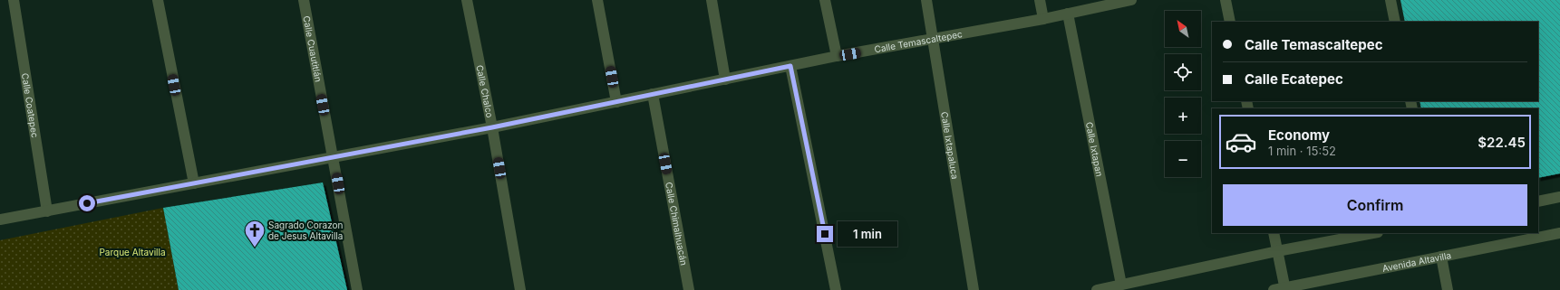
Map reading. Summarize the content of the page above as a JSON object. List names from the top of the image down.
{
  "streets": {
    "street": [
      "Calle Temascaltepec",
      "Calle Cuautitlán",
      "Calle Chalco",
      "Calle Coatepec",
      "Calle Ixtapaluca",
      "Calle Ixtapan",
      "Calle Chimalhuacán",
      "Avenida Altavilla"
    ]
  },
  "crossings": [
    ["Calle Temascaltepec", "Calle Cuautitlán"],
    ["Calle Temascaltepec", "Calle Chalco"],
    ["Calle Temascaltepec", "Calle Coatepec"],
    ["Calle Temascaltepec", "Calle Ixtapaluca"],
    ["Calle Temascaltepec", "Calle Ixtapan"],
    ["Calle Temascaltepec", "Calle Chimalhuacán"]
  ],
  "parks": ["Parque Altavilla"],
  "places": {
    "church": ["Sagrado Corazon de Jesus Altavilla"]
  },
  "north": "top left",
  "page": {
    "map_buttons": ["+", "−"],
    "banner": ["Calle Temascaltepec", "Calle Ecatepec"],
    "list": [
      {
        "name": "Economy",
        "note": "1 min · 15:52",
        "value": "$22.45"
      }
    ],
    "buttons": "Confirm",
    "bubble": "1 min"
  }
}
